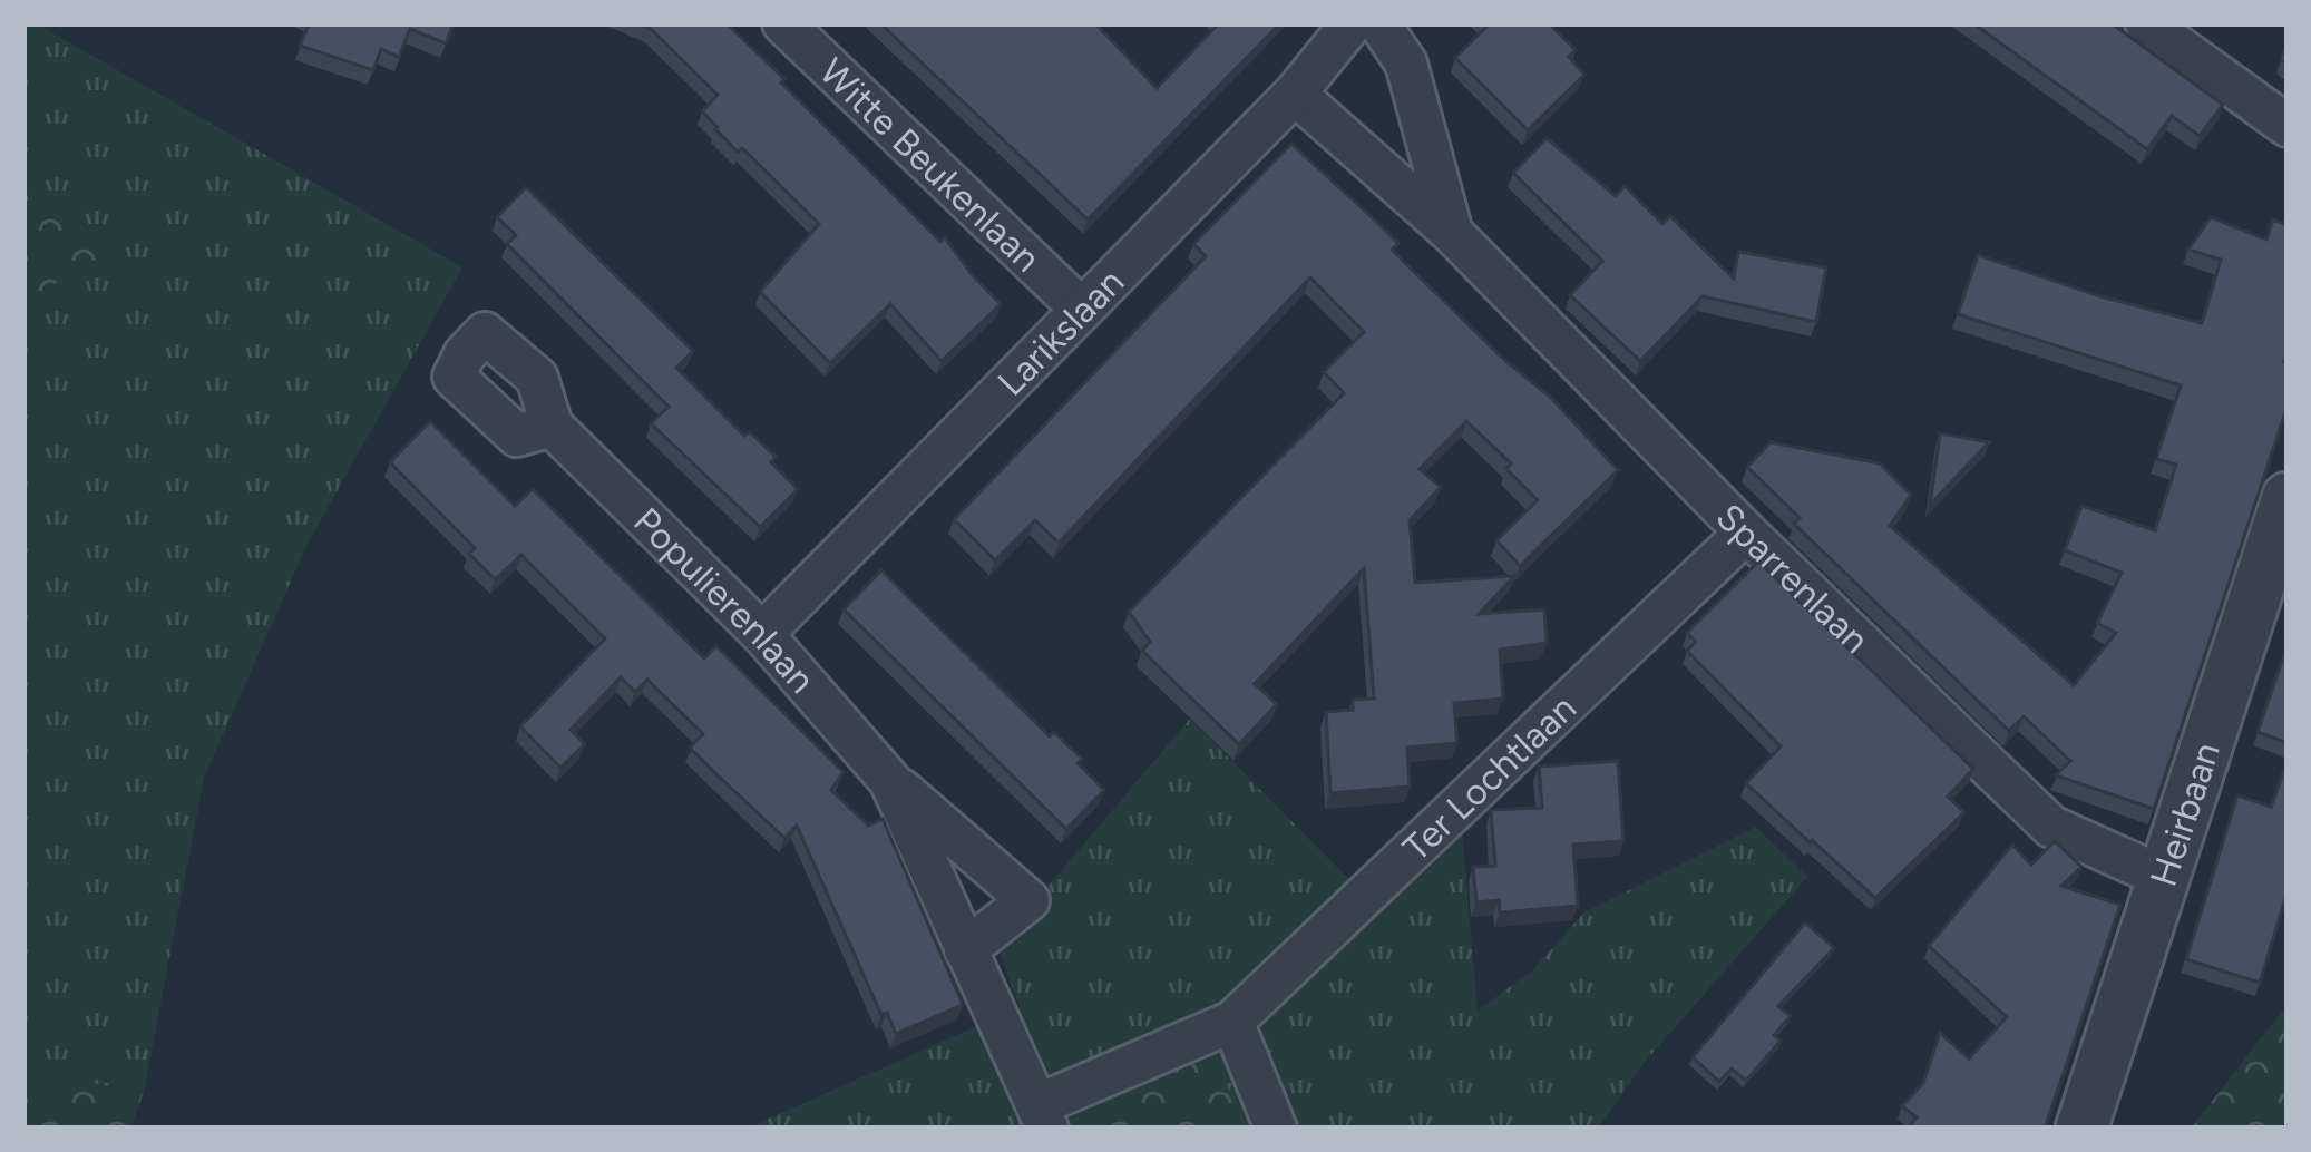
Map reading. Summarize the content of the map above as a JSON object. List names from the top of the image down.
{
  "streets": {
    "street": [
      "Witte Beukenlaan",
      "Larikslaan",
      "Sparrenlaan",
      "Populierenlaan",
      "Ter Lochtlaan",
      "Heirbaan"
    ]
  },
  "crossings": [
    ["Witte Beukenlaan", "Larikslaan"],
    ["Larikslaan", "Sparrenlaan"],
    ["Larikslaan", "Populierenlaan"],
    ["Sparrenlaan", "Ter Lochtlaan"],
    ["Sparrenlaan", "Heirbaan"],
    ["Populierenlaan", "Ter Lochtlaan"]
  ]
}
